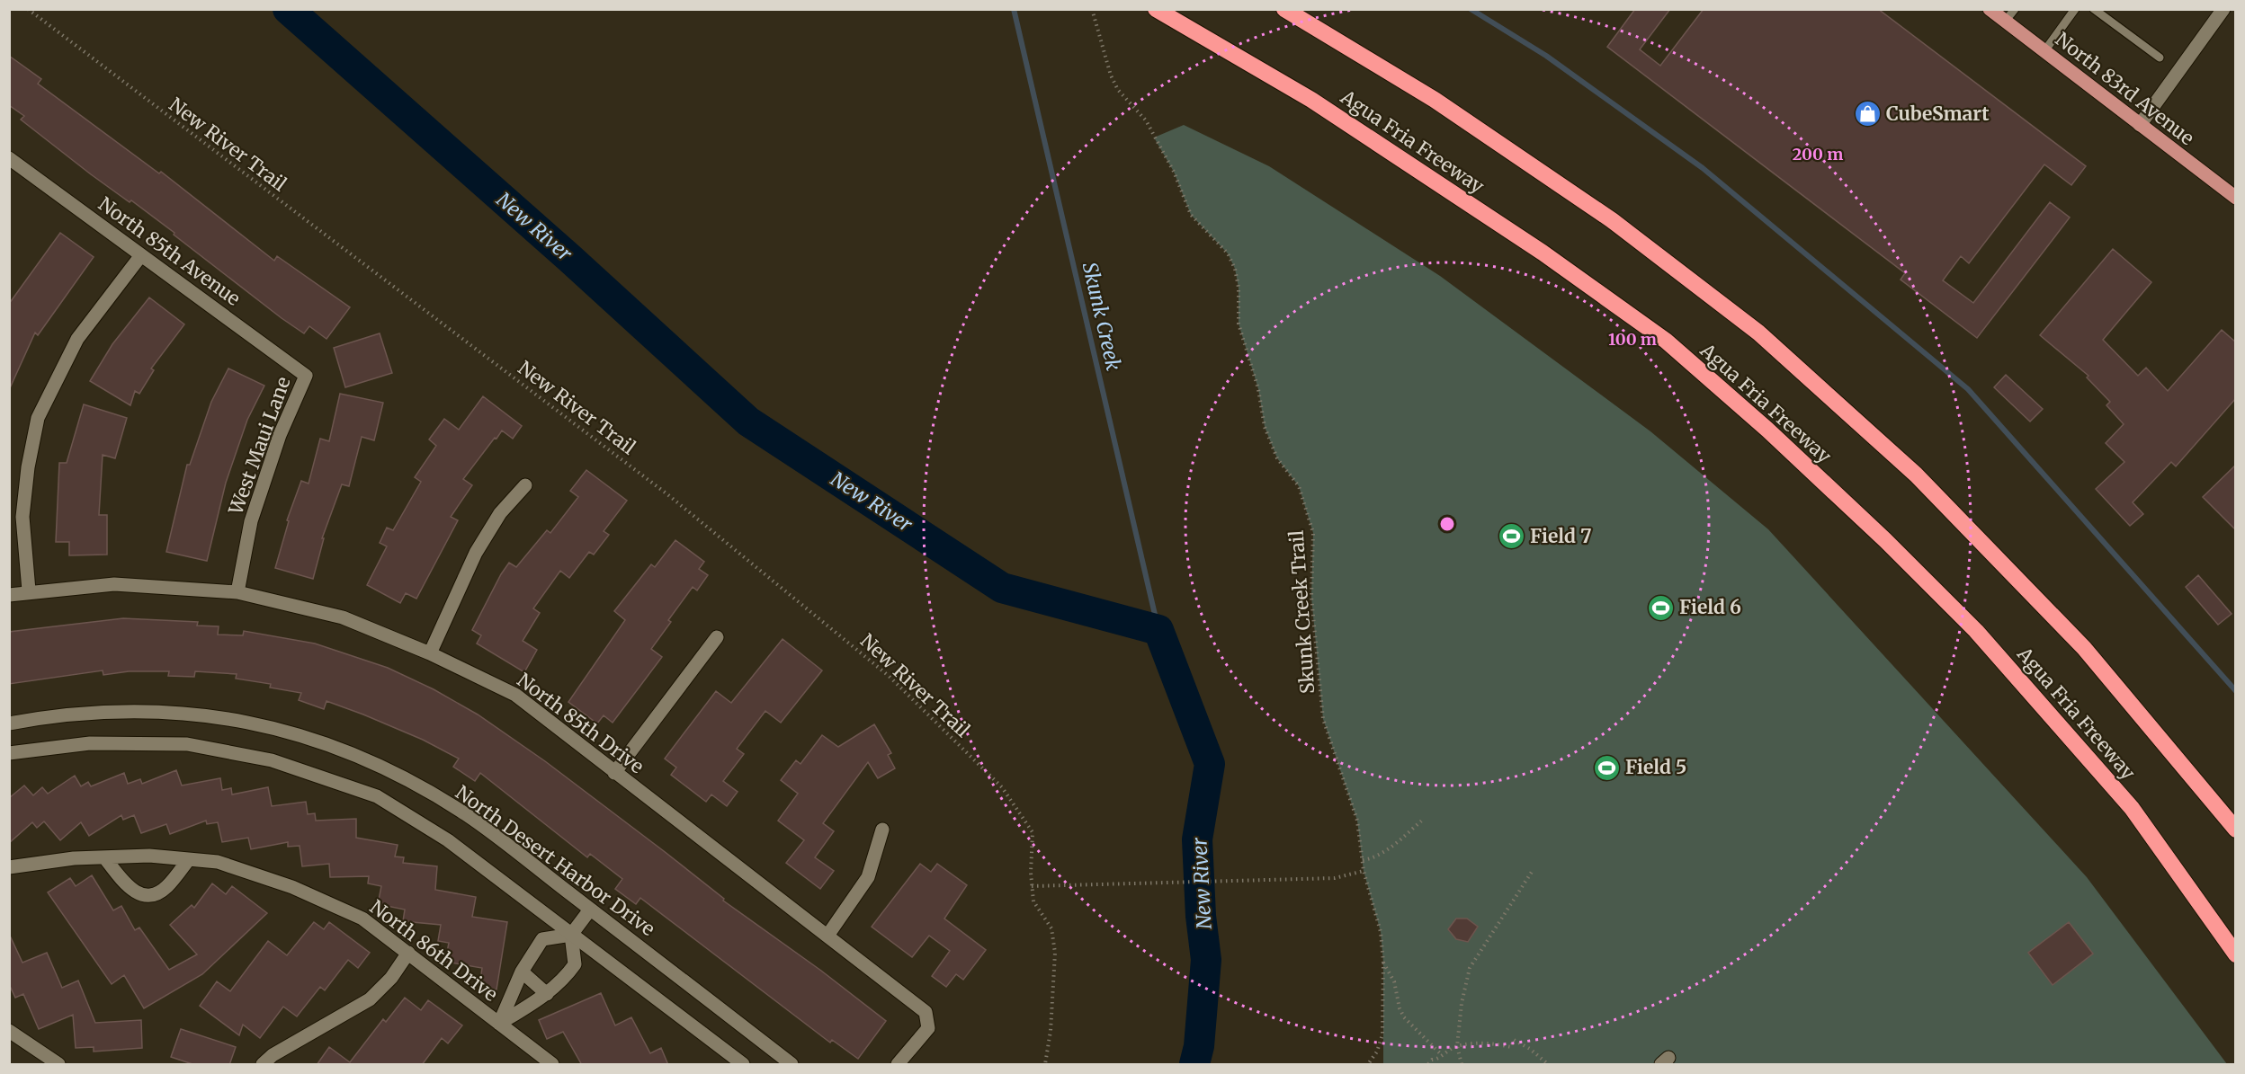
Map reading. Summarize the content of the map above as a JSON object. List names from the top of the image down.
{
  "streets": {
    "highway": ["Agua Fria Freeway"],
    "main road": ["North 83rd Avenue"],
    "street": [
      "North 85th Avenue",
      "West Maui Lane",
      "North 85th Drive",
      "North Desert Harbor Drive",
      "North 86th Drive"
    ],
    "path": ["New River Trail", "Skunk Creek Trail"]
  },
  "crossings": [
    ["North 85th Avenue", "West Maui Lane"],
    ["West Maui Lane", "North 85th Drive"]
  ],
  "water": ["New River", "Skunk Creek"],
  "places": {
    "shop": ["CubeSmart"],
    "sports": ["Field 7", "Field 6", "Field 5"]
  },
  "rings": ["200 m", "100 m"]
}
